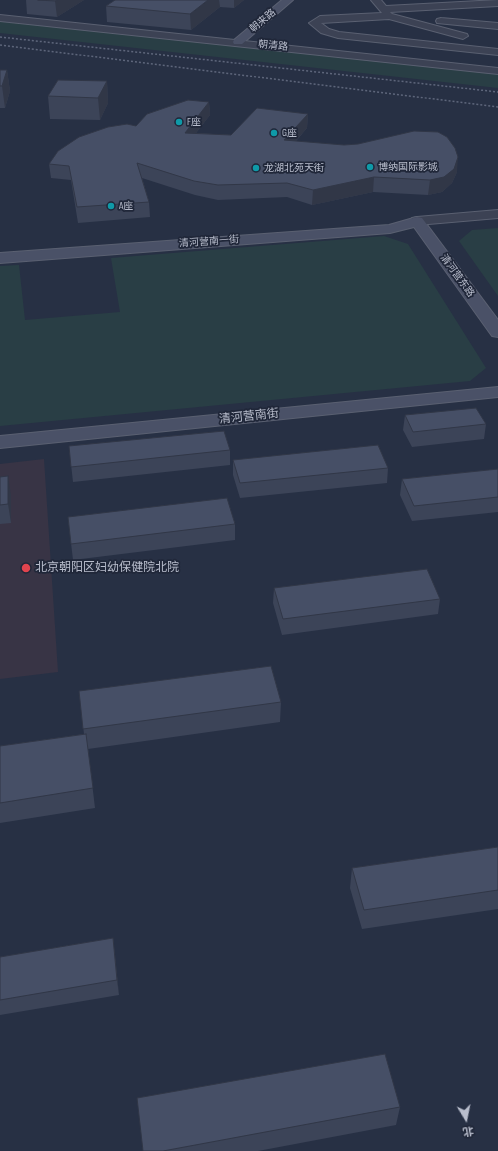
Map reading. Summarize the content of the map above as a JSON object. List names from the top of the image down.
{
  "streets": {
    "street": [
      "朝来路",
      "朝清路",
      "清河营南一街",
      "清河营东路",
      "清河营南街"
    ]
  },
  "crossings": [
    ["朝来路", "朝清路"],
    ["清河营南一街", "清河营东路"]
  ],
  "places": [
    "F座",
    "G座",
    "博纳国际影城",
    "龙湖北苑天街",
    "A座",
    "北京朝阳区妇幼保健院北院"
  ],
  "north": "bottom"
}
